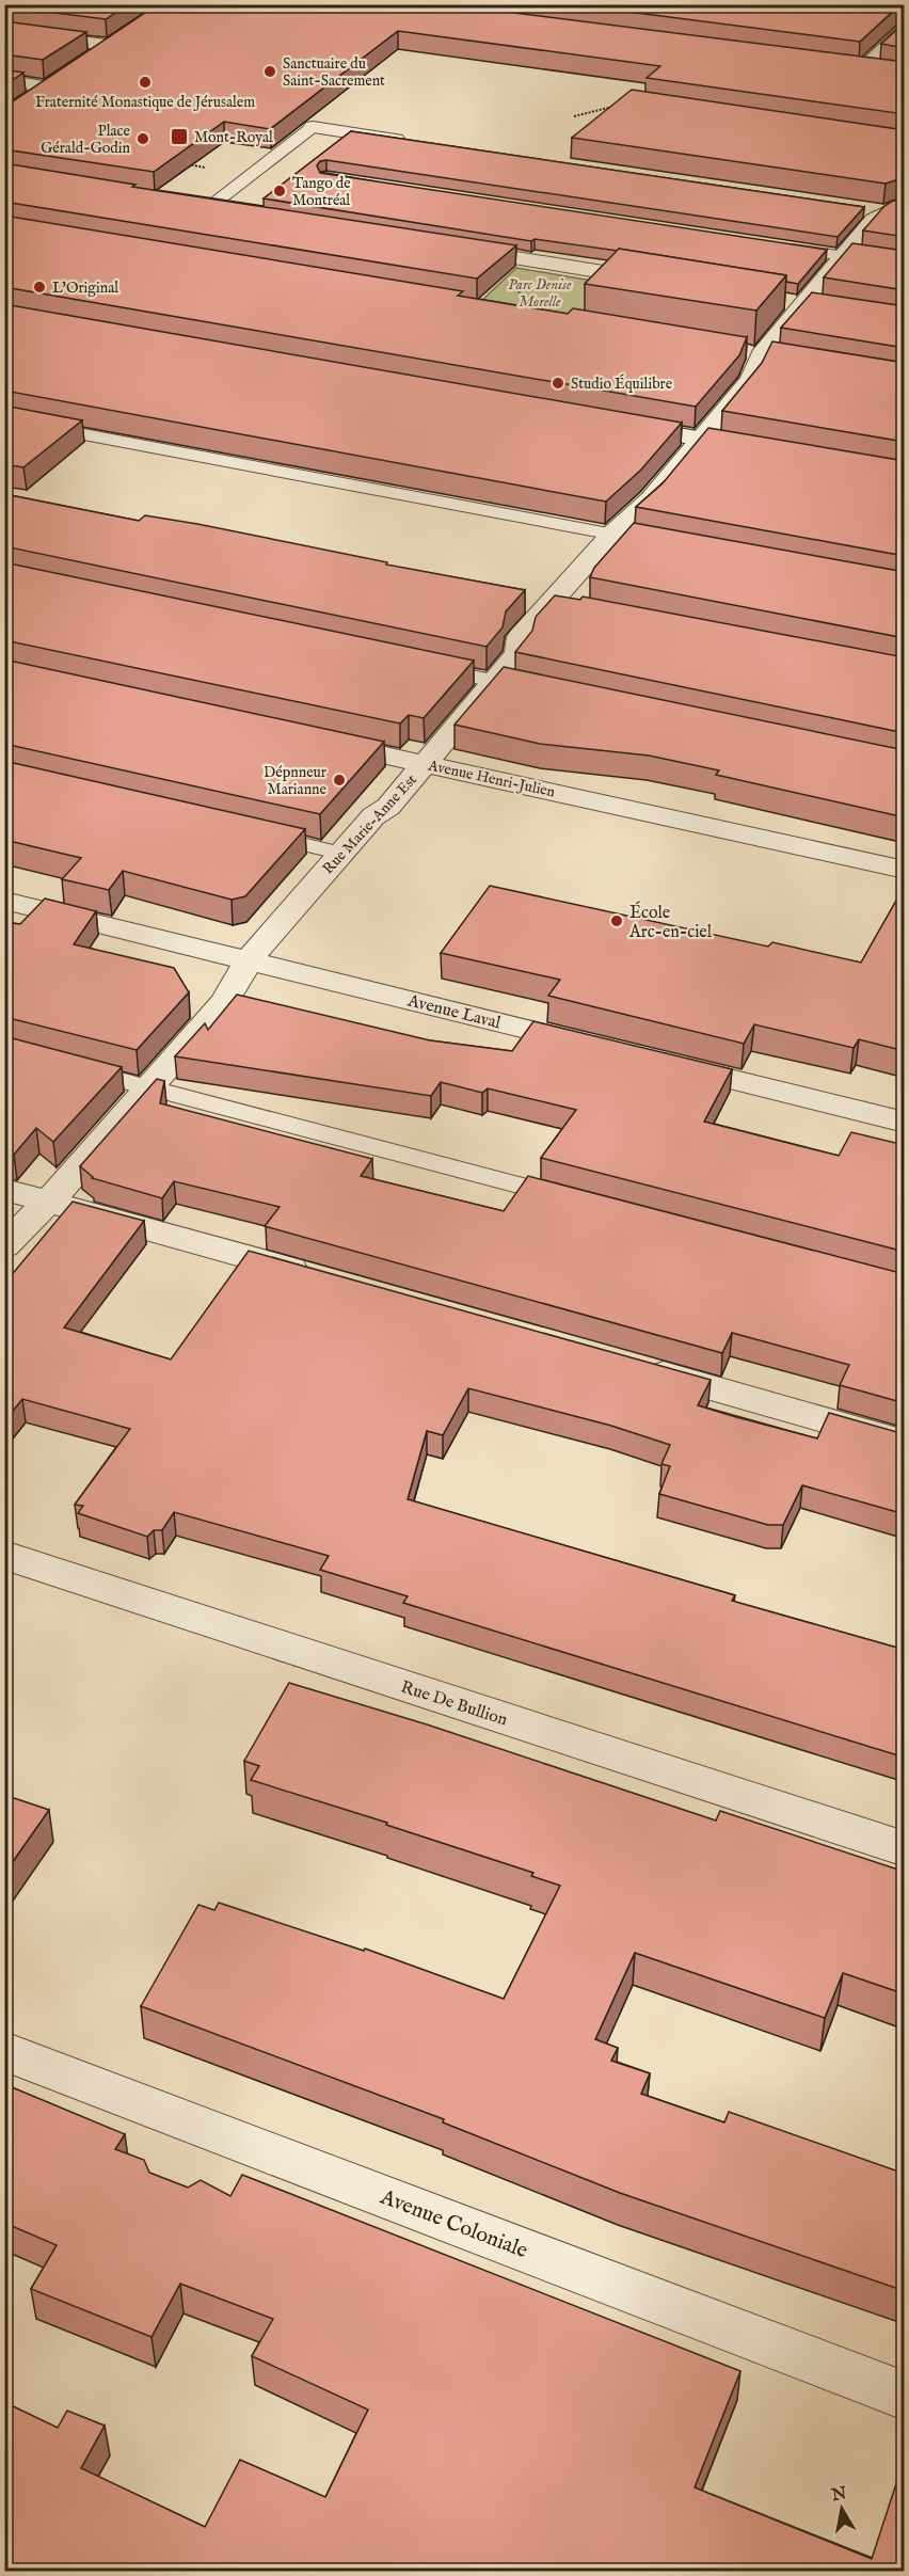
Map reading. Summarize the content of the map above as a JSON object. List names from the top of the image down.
{
  "streets": {
    "street": [
      "Avenue Henri-Julien",
      "Rue Marie-Anne Est",
      "Avenue Laval",
      "Rue De Bullion",
      "Avenue Coloniale"
    ]
  },
  "crossings": [
    ["Avenue Henri-Julien", "Rue Marie-Anne Est"],
    ["Rue Marie-Anne Est", "Avenue Laval"]
  ],
  "parks": ["Parc Denise Morelle"],
  "places": {
    "other": [
      "Sanctuaire du Saint-Sacrement",
      "Fraternité Monastique de Jérusalem",
      "Place Gérald-Godin",
      "Tango de Montréal",
      "L'Original",
      "Studio Équilibre",
      "Dépnneur Marianne",
      "École Arc-en-ciel"
    ],
    "transit": ["Mont-Royal"]
  },
  "north": "top"
}
